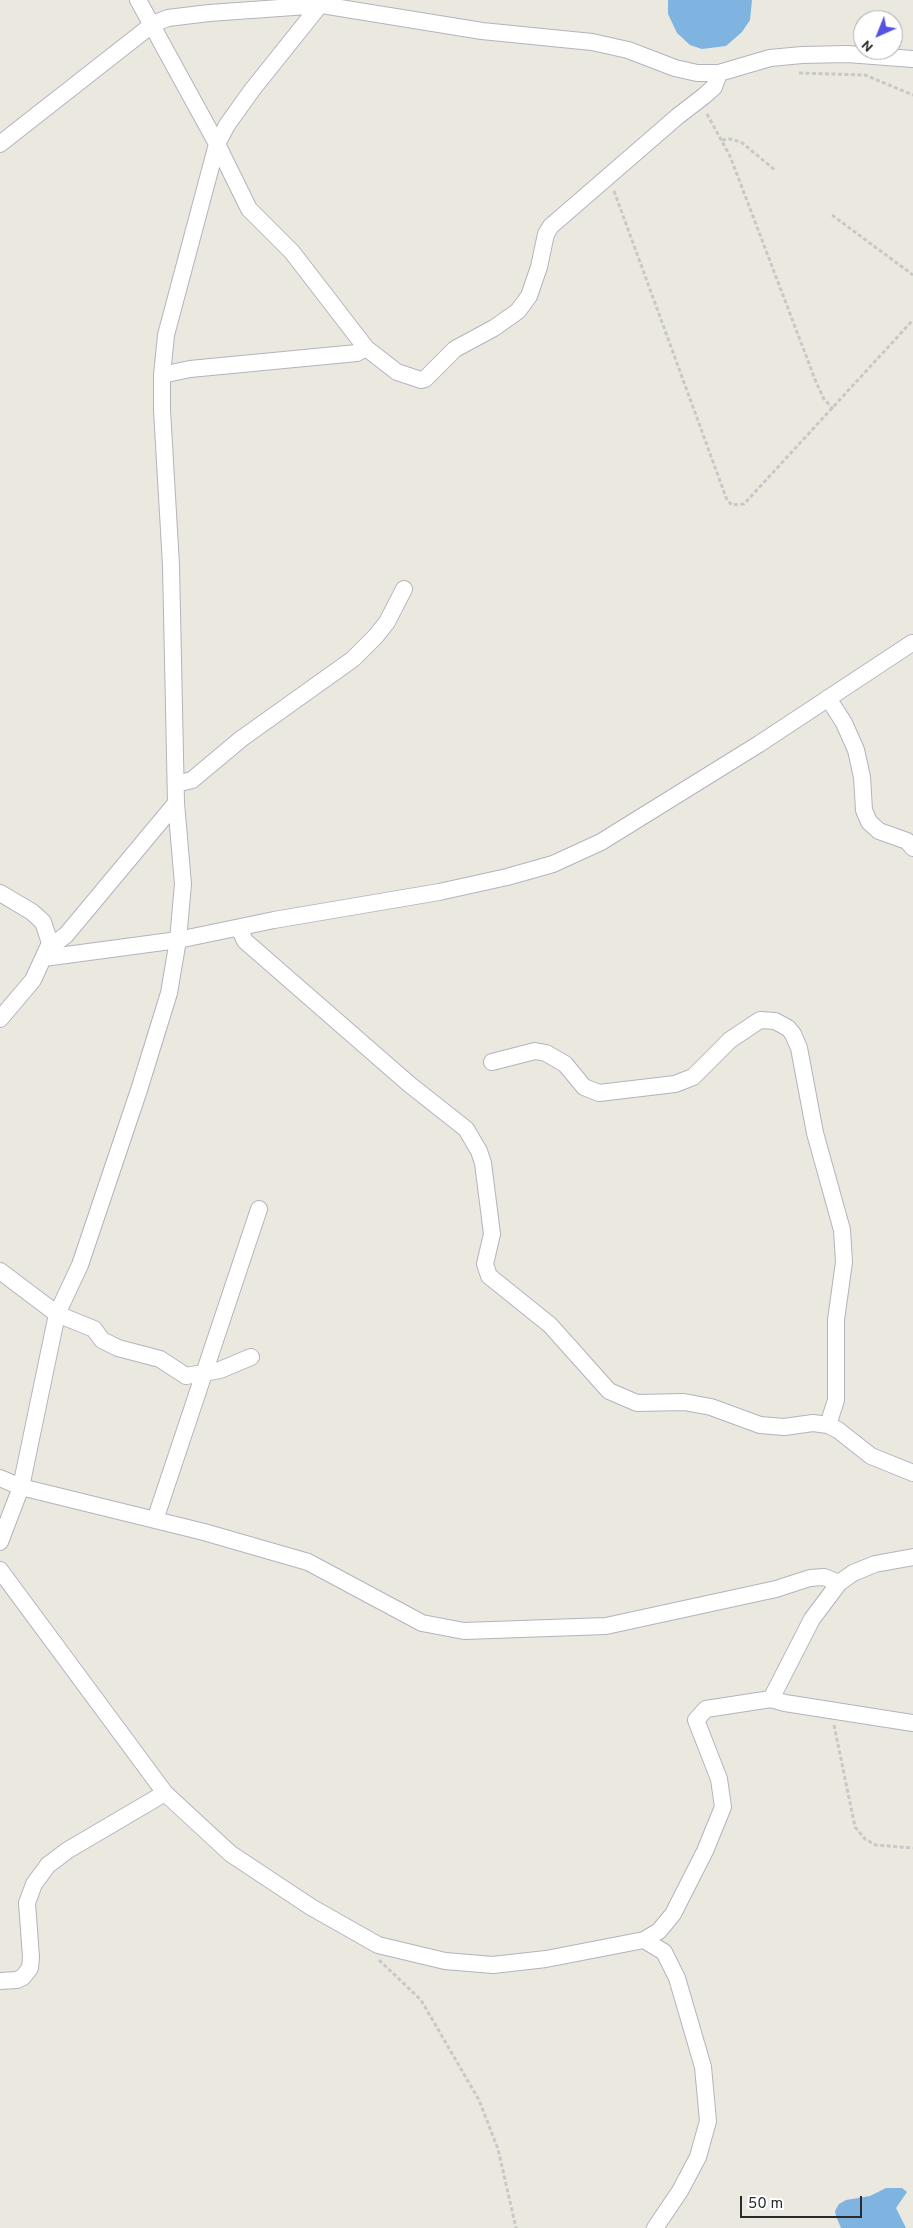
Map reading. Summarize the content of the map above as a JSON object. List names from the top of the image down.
{
  "scale_bar": "50 m",
  "north": "bottom left"
}
